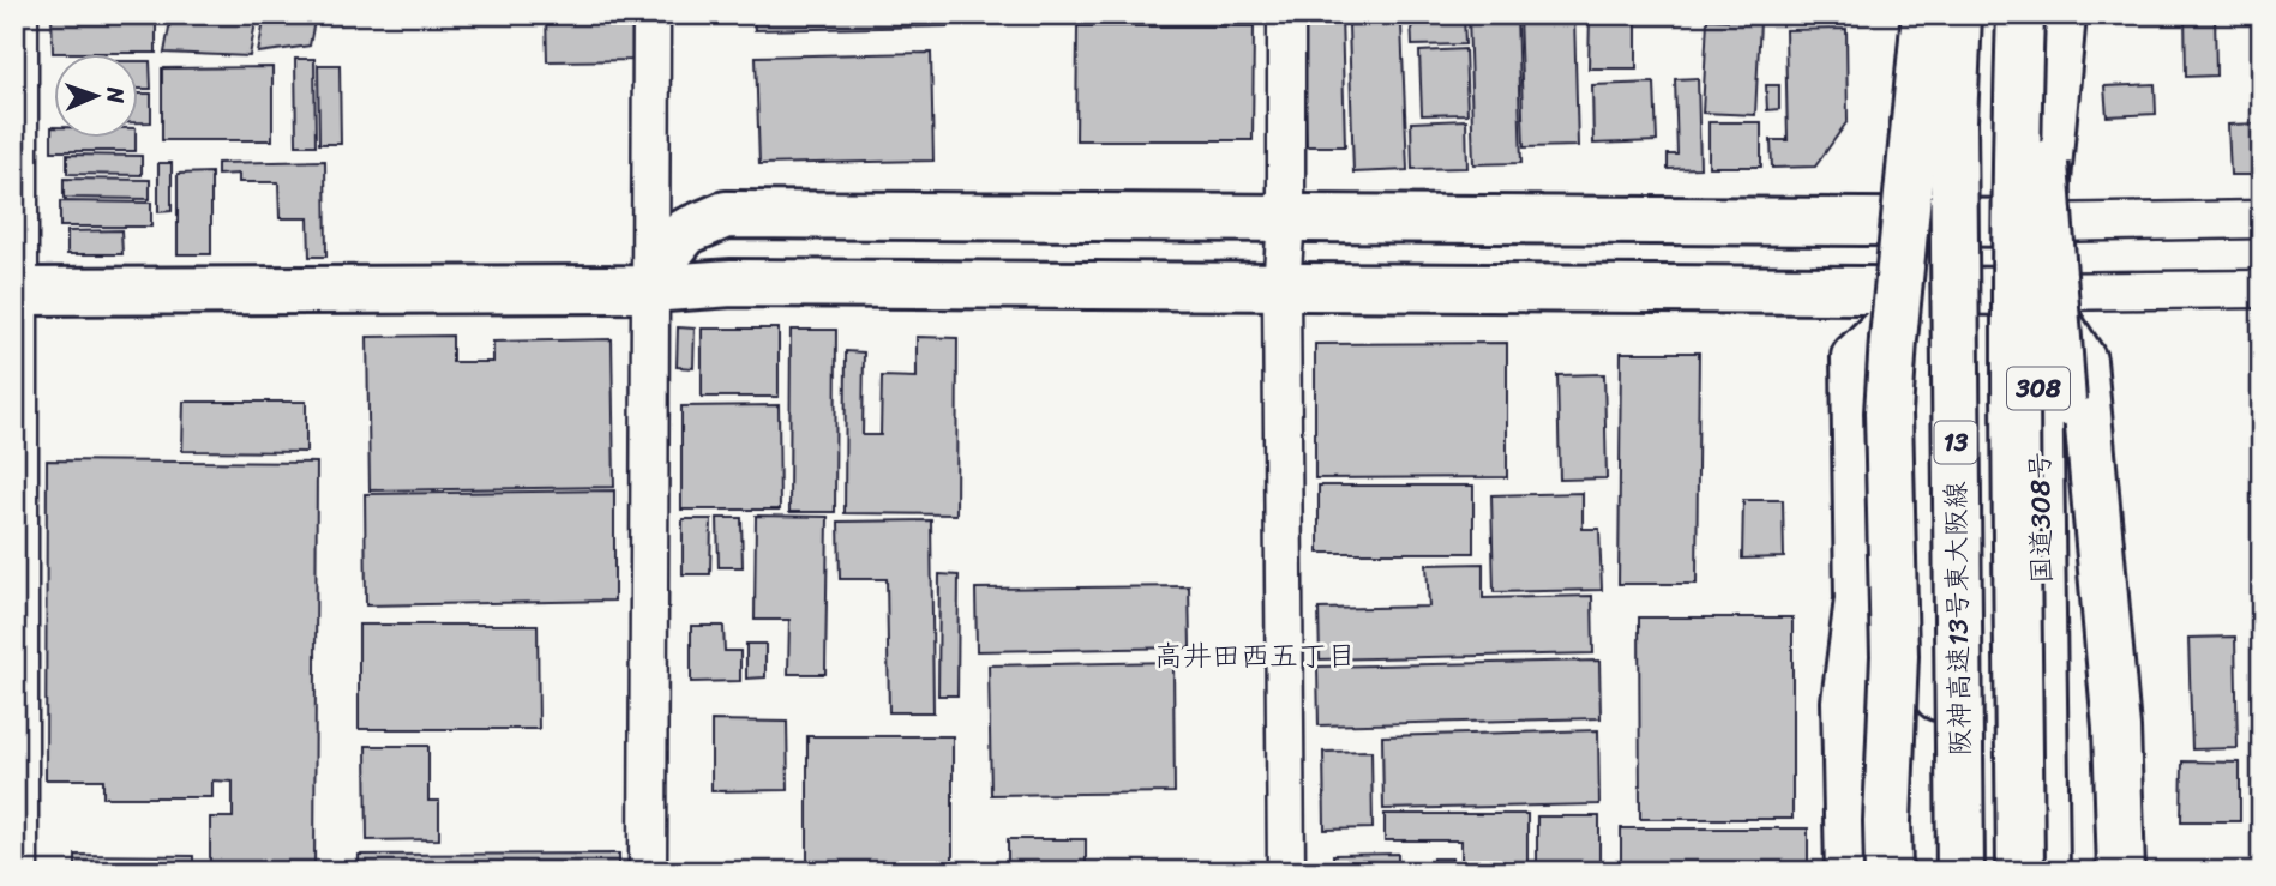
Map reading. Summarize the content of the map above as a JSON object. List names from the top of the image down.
{
  "streets": {
    "main road": [
      "308",
      "13",
      "国道308号",
      "阪神高速13号東大阪線"
    ]
  },
  "districts": ["高井田西五丁目"],
  "north": "right"
}
